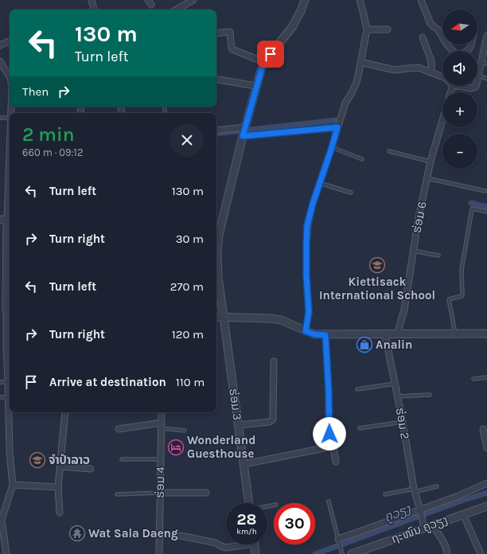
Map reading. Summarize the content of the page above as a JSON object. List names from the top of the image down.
{
  "streets": {
    "street": [
      "ຮ່ອມ 6",
      "ຮ່ອມ 3",
      "ຮ່ອມ 2",
      "ຮ່ອມ 4",
      "ຖະໜົນ ຄູວຽງ"
    ]
  },
  "crossings": [
    ["ຮ່ອມ 2", "ຖະໜົນ ຄູວຽງ"]
  ],
  "water": ["ຄູວຽງ"],
  "places": {
    "school or university": ["Kiettisack International School", "ຈຳປຳລາວ"],
    "shop": ["Analin"],
    "hotel": ["Wonderland Guesthouse"],
    "temple": ["Wat Sala Daeng"]
  },
  "north": "left",
  "page": {
    "map_buttons": ["+", "−"],
    "turn": ["130 m", "Turn left"],
    "then": "Then",
    "heading": ["2 min", "660 m · 09:12"],
    "list": [
      {
        "name": "Turn left",
        "value": "130 m"
      },
      {
        "name": "Turn right",
        "value": "30 m"
      },
      {
        "name": "Turn left",
        "value": "270 m"
      },
      {
        "name": "Turn right",
        "value": "120 m"
      },
      {
        "name": "Arrive at destination",
        "value": "110 m"
      }
    ],
    "speed": "28 km/h",
    "limit": "30"
  }
}
